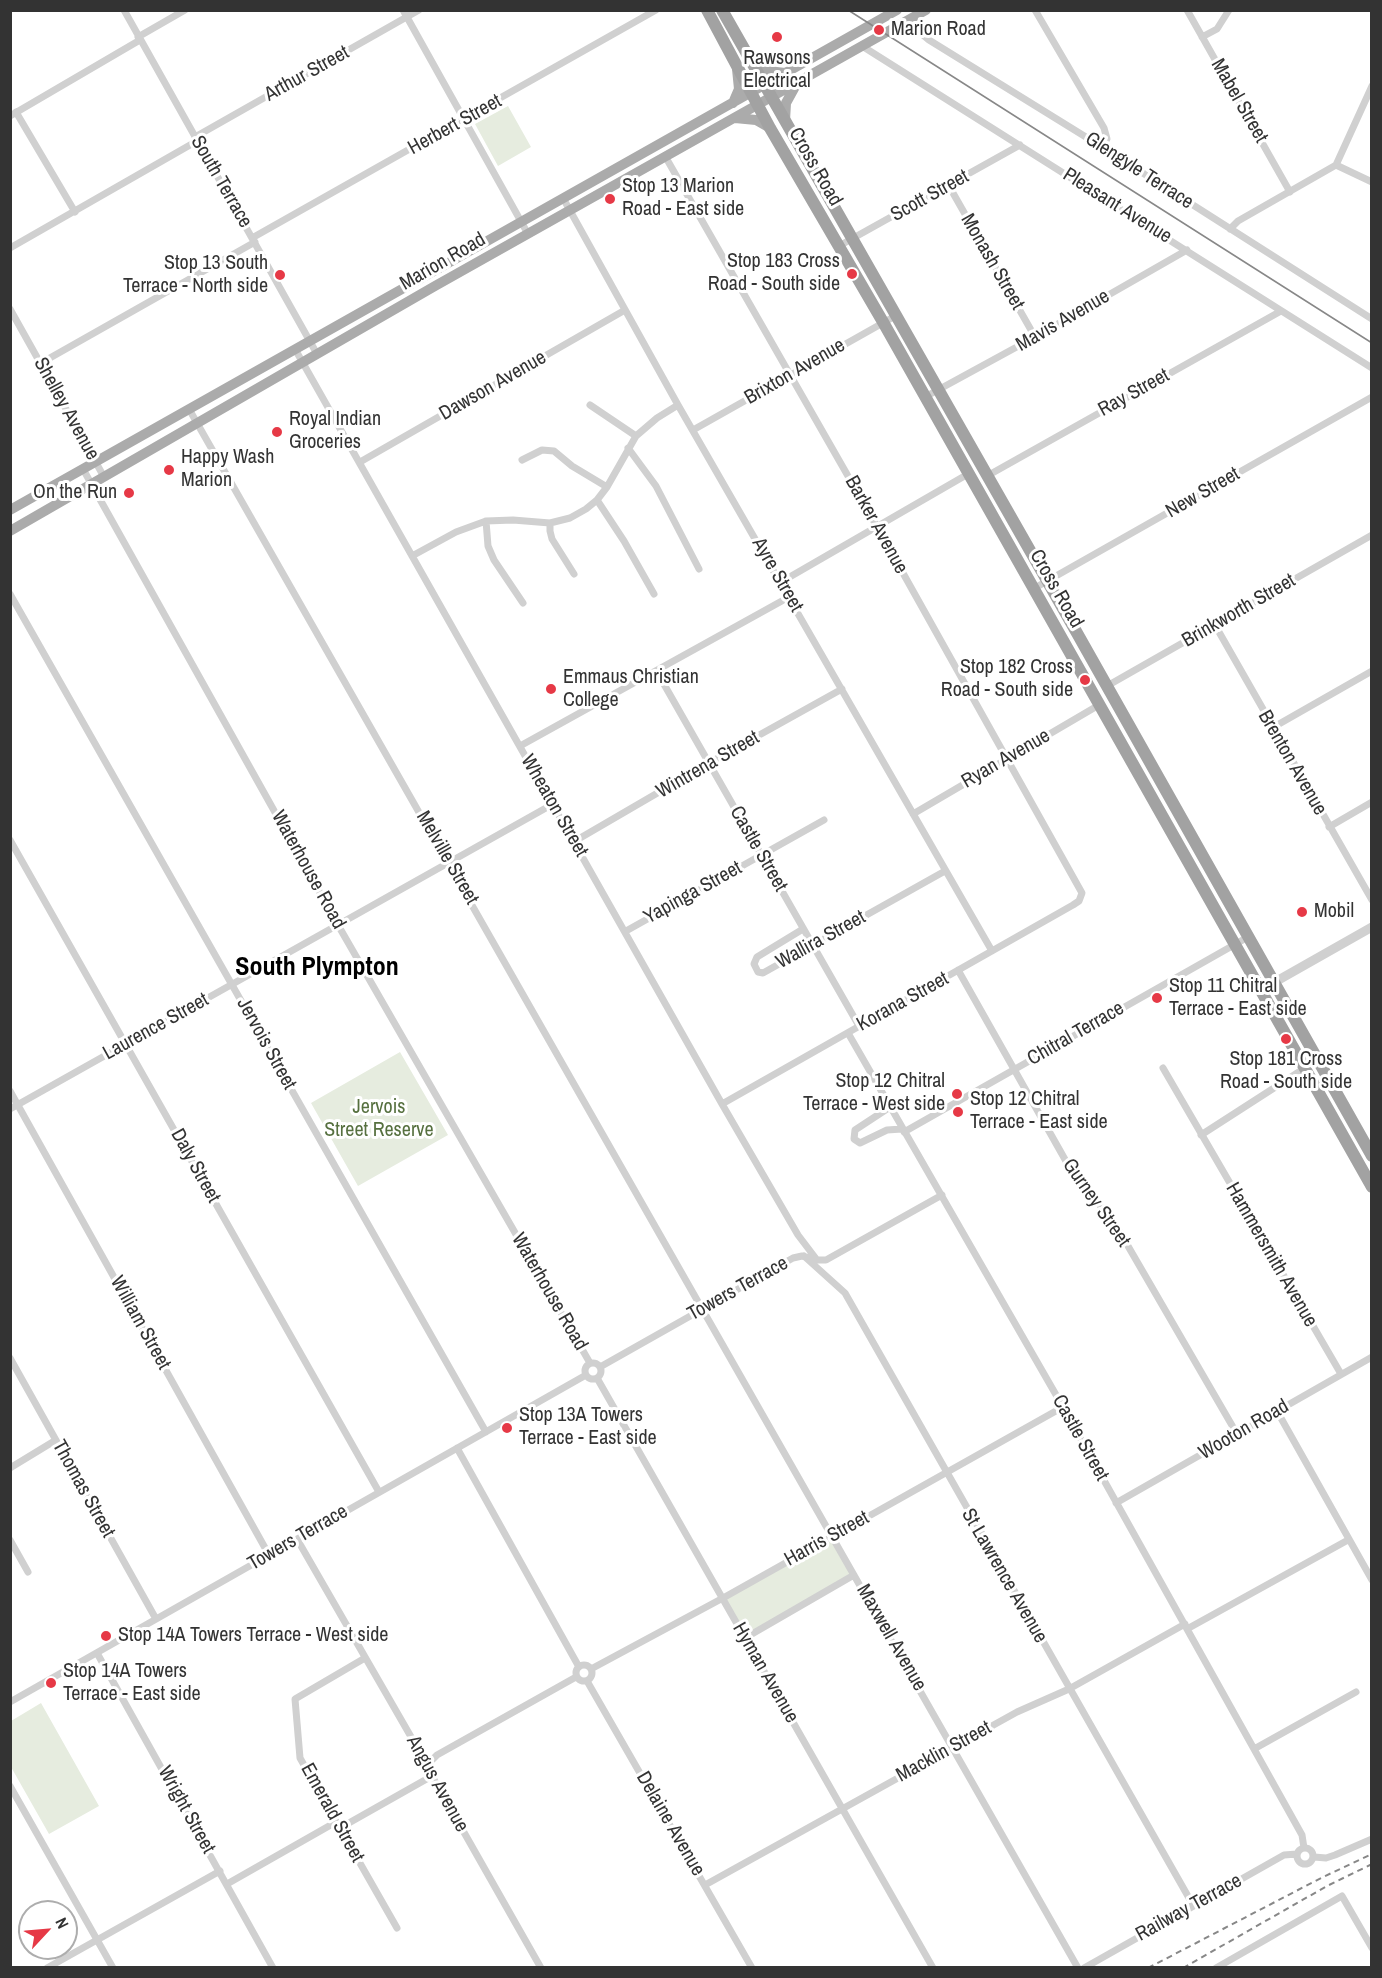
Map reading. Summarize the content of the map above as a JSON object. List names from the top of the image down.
{
  "streets": {
    "highway": ["Cross Road"],
    "main road": ["Marion Road"],
    "street": [
      "Arthur Street",
      "Mabel Street",
      "Herbert Street",
      "Glengyle Terrace",
      "South Terrace",
      "Scott Street",
      "Pleasant Avenue",
      "Monash Street",
      "Mavis Avenue",
      "Brixton Avenue",
      "Dawson Avenue",
      "Ray Street",
      "Shelley Avenue",
      "New Street",
      "Barker Avenue",
      "Ayre Street",
      "Brinkworth Street",
      "Ryan Avenue",
      "Brenton Avenue",
      "Wintrena Street",
      "Wheaton Street",
      "Castle Street",
      "Melville Street",
      "Waterhouse Road",
      "Yapinga Street",
      "Wallira Street",
      "Korana Street",
      "Laurence Street",
      "Chitral Terrace",
      "Jervois Street",
      "Daly Street",
      "Gurney Street",
      "Hammersmith Avenue",
      "Towers Terrace",
      "William Street",
      "Wooton Road",
      "Thomas Street",
      "Harris Street",
      "St Lawrence Avenue",
      "Maxwell Avenue",
      "Hyman Avenue",
      "Macklin Street",
      "Angus Avenue",
      "Wright Street",
      "Emerald Street",
      "Delaine Avenue",
      "Railway Terrace"
    ]
  },
  "crossings": [
    ["Arthur Street", "South Terrace"],
    ["Herbert Street", "South Terrace"],
    ["Herbert Street", "Shelley Avenue"],
    ["Cross Road", "Scott Street"],
    ["Cross Road", "Marion Road"],
    ["Cross Road", "Mavis Avenue"],
    ["Cross Road", "Brixton Avenue"],
    ["Cross Road", "Ray Street"],
    ["Cross Road", "New Street"],
    ["Cross Road", "Brinkworth Street"],
    ["Cross Road", "Ryan Avenue"],
    ["Cross Road", "Chitral Terrace"],
    ["Glengyle Terrace", "Marion Road"],
    ["South Terrace", "Marion Road"],
    ["Scott Street", "Pleasant Avenue"],
    ["Scott Street", "Monash Street"],
    ["Pleasant Avenue", "Marion Road"],
    ["Pleasant Avenue", "Mavis Avenue"],
    ["Pleasant Avenue", "Ray Street"],
    ["Marion Road", "Shelley Avenue"],
    ["Marion Road", "Barker Avenue"],
    ["Marion Road", "Ayre Street"],
    ["Marion Road", "Wheaton Street"],
    ["Marion Road", "Melville Street"],
    ["Marion Road", "Waterhouse Road"],
    ["Monash Street", "Mavis Avenue"],
    ["Brixton Avenue", "Barker Avenue"],
    ["Brixton Avenue", "Ayre Street"],
    ["Dawson Avenue", "Ayre Street"],
    ["Dawson Avenue", "Wheaton Street"],
    ["Barker Avenue", "Ryan Avenue"],
    ["Barker Avenue", "Korana Street"],
    ["Ayre Street", "Ryan Avenue"],
    ["Ayre Street", "Wintrena Street"],
    ["Ayre Street", "Wallira Street"],
    ["Ayre Street", "Korana Street"],
    ["Brinkworth Street", "Brenton Avenue"],
    ["Wintrena Street", "Wheaton Street"],
    ["Wintrena Street", "Castle Street"],
    ["Wheaton Street", "Yapinga Street"],
    ["Wheaton Street", "Korana Street"],
    ["Wheaton Street", "Laurence Street"],
    ["Wheaton Street", "Towers Terrace"],
    ["Castle Street", "Yapinga Street"],
    ["Castle Street", "Wallira Street"],
    ["Castle Street", "Korana Street"],
    ["Castle Street", "Chitral Terrace"],
    ["Castle Street", "Towers Terrace"],
    ["Castle Street", "Wooton Road"],
    ["Castle Street", "Harris Street"],
    ["Castle Street", "Macklin Street"],
    ["Castle Street", "Railway Terrace"],
    ["Melville Street", "Laurence Street"],
    ["Melville Street", "Towers Terrace"],
    ["Melville Street", "Maxwell Avenue"],
    ["Waterhouse Road", "Laurence Street"],
    ["Waterhouse Road", "Towers Terrace"],
    ["Waterhouse Road", "Hyman Avenue"],
    ["Korana Street", "Gurney Street"],
    ["Laurence Street", "Jervois Street"],
    ["Laurence Street", "Daly Street"],
    ["Laurence Street", "William Street"],
    ["Chitral Terrace", "Gurney Street"],
    ["Jervois Street", "Towers Terrace"],
    ["Daly Street", "Towers Terrace"],
    ["Gurney Street", "Wooton Road"],
    ["Hammersmith Avenue", "Wooton Road"],
    ["Towers Terrace", "William Street"],
    ["Towers Terrace", "Thomas Street"],
    ["Towers Terrace", "St Lawrence Avenue"],
    ["Towers Terrace", "Maxwell Avenue"],
    ["Towers Terrace", "Hyman Avenue"],
    ["Towers Terrace", "Angus Avenue"],
    ["Towers Terrace", "Wright Street"],
    ["Harris Street", "St Lawrence Avenue"],
    ["Harris Street", "Maxwell Avenue"],
    ["Harris Street", "Hyman Avenue"],
    ["Harris Street", "Delaine Avenue"],
    ["St Lawrence Avenue", "Macklin Street"],
    ["St Lawrence Avenue", "Railway Terrace"],
    ["Maxwell Avenue", "Macklin Street"],
    ["Hyman Avenue", "Macklin Street"],
    ["Macklin Street", "Delaine Avenue"],
    ["Angus Avenue", "Emerald Street"]
  ],
  "districts": ["South Plympton"],
  "parks": ["Jervois Street Reserve"],
  "places": [
    "Marion Road",
    "Rawsons Electrical",
    "Stop 13 Marion Road - East side",
    "Stop 183 Cross Road - South side",
    "Stop 13 South Terrace - North side",
    "Royal Indian Groceries",
    "Happy Wash Marion",
    "On the Run",
    "Stop 182 Cross Road - South side",
    "Emmaus Christian College",
    "Mobil",
    "Stop 11 Chitral Terrace - East side",
    "Stop 181 Cross Road - South side",
    "Stop 12 Chitral Terrace - West side",
    "Stop 12 Chitral Terrace - East side",
    "Stop 13A Towers Terrace - East side",
    "Stop 14A Towers Terrace - West side",
    "Stop 14A Towers Terrace - East side"
  ],
  "north": "top right"
}
